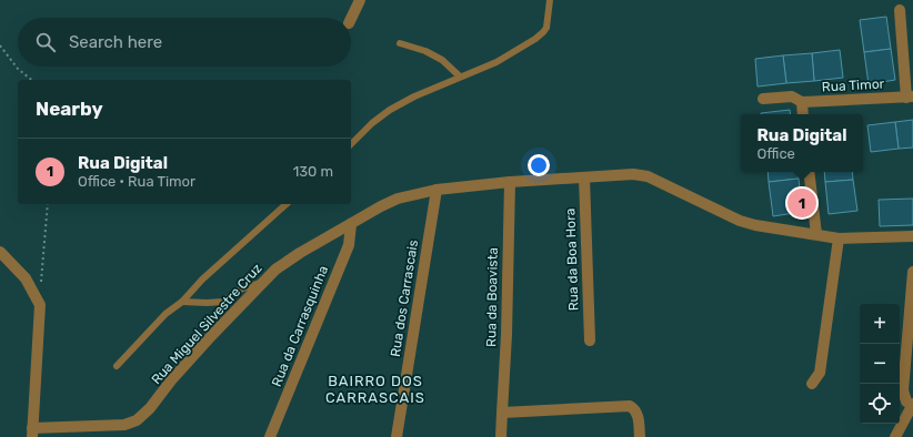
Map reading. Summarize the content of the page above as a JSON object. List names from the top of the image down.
{
  "streets": {
    "street": [
      "Rua Timor",
      "Rua da Boa Hora",
      "Rua da Boavista",
      "Rua dos Carrascais",
      "Rua Miguel Silvestre Cruz",
      "Rua da Carrasquinha"
    ]
  },
  "crossings": [
    ["Rua da Boa Hora", "Rua Miguel Silvestre Cruz"],
    ["Rua da Boavista", "Rua Miguel Silvestre Cruz"],
    ["Rua dos Carrascais", "Rua Miguel Silvestre Cruz"],
    ["Rua Miguel Silvestre Cruz", "Rua da Carrasquinha"]
  ],
  "districts": ["BAIRRO DOS CARRASCAIS"],
  "page": {
    "search": "Search here",
    "heading": "Nearby",
    "popup": ["Rua Digital", "Office"],
    "list": [
      {
        "mark": "1",
        "name": "Rua Digital",
        "note": "Office · Rua Timor",
        "value": "130 m"
      }
    ],
    "pins": "1",
    "map_buttons": ["+", "−"]
  }
}
